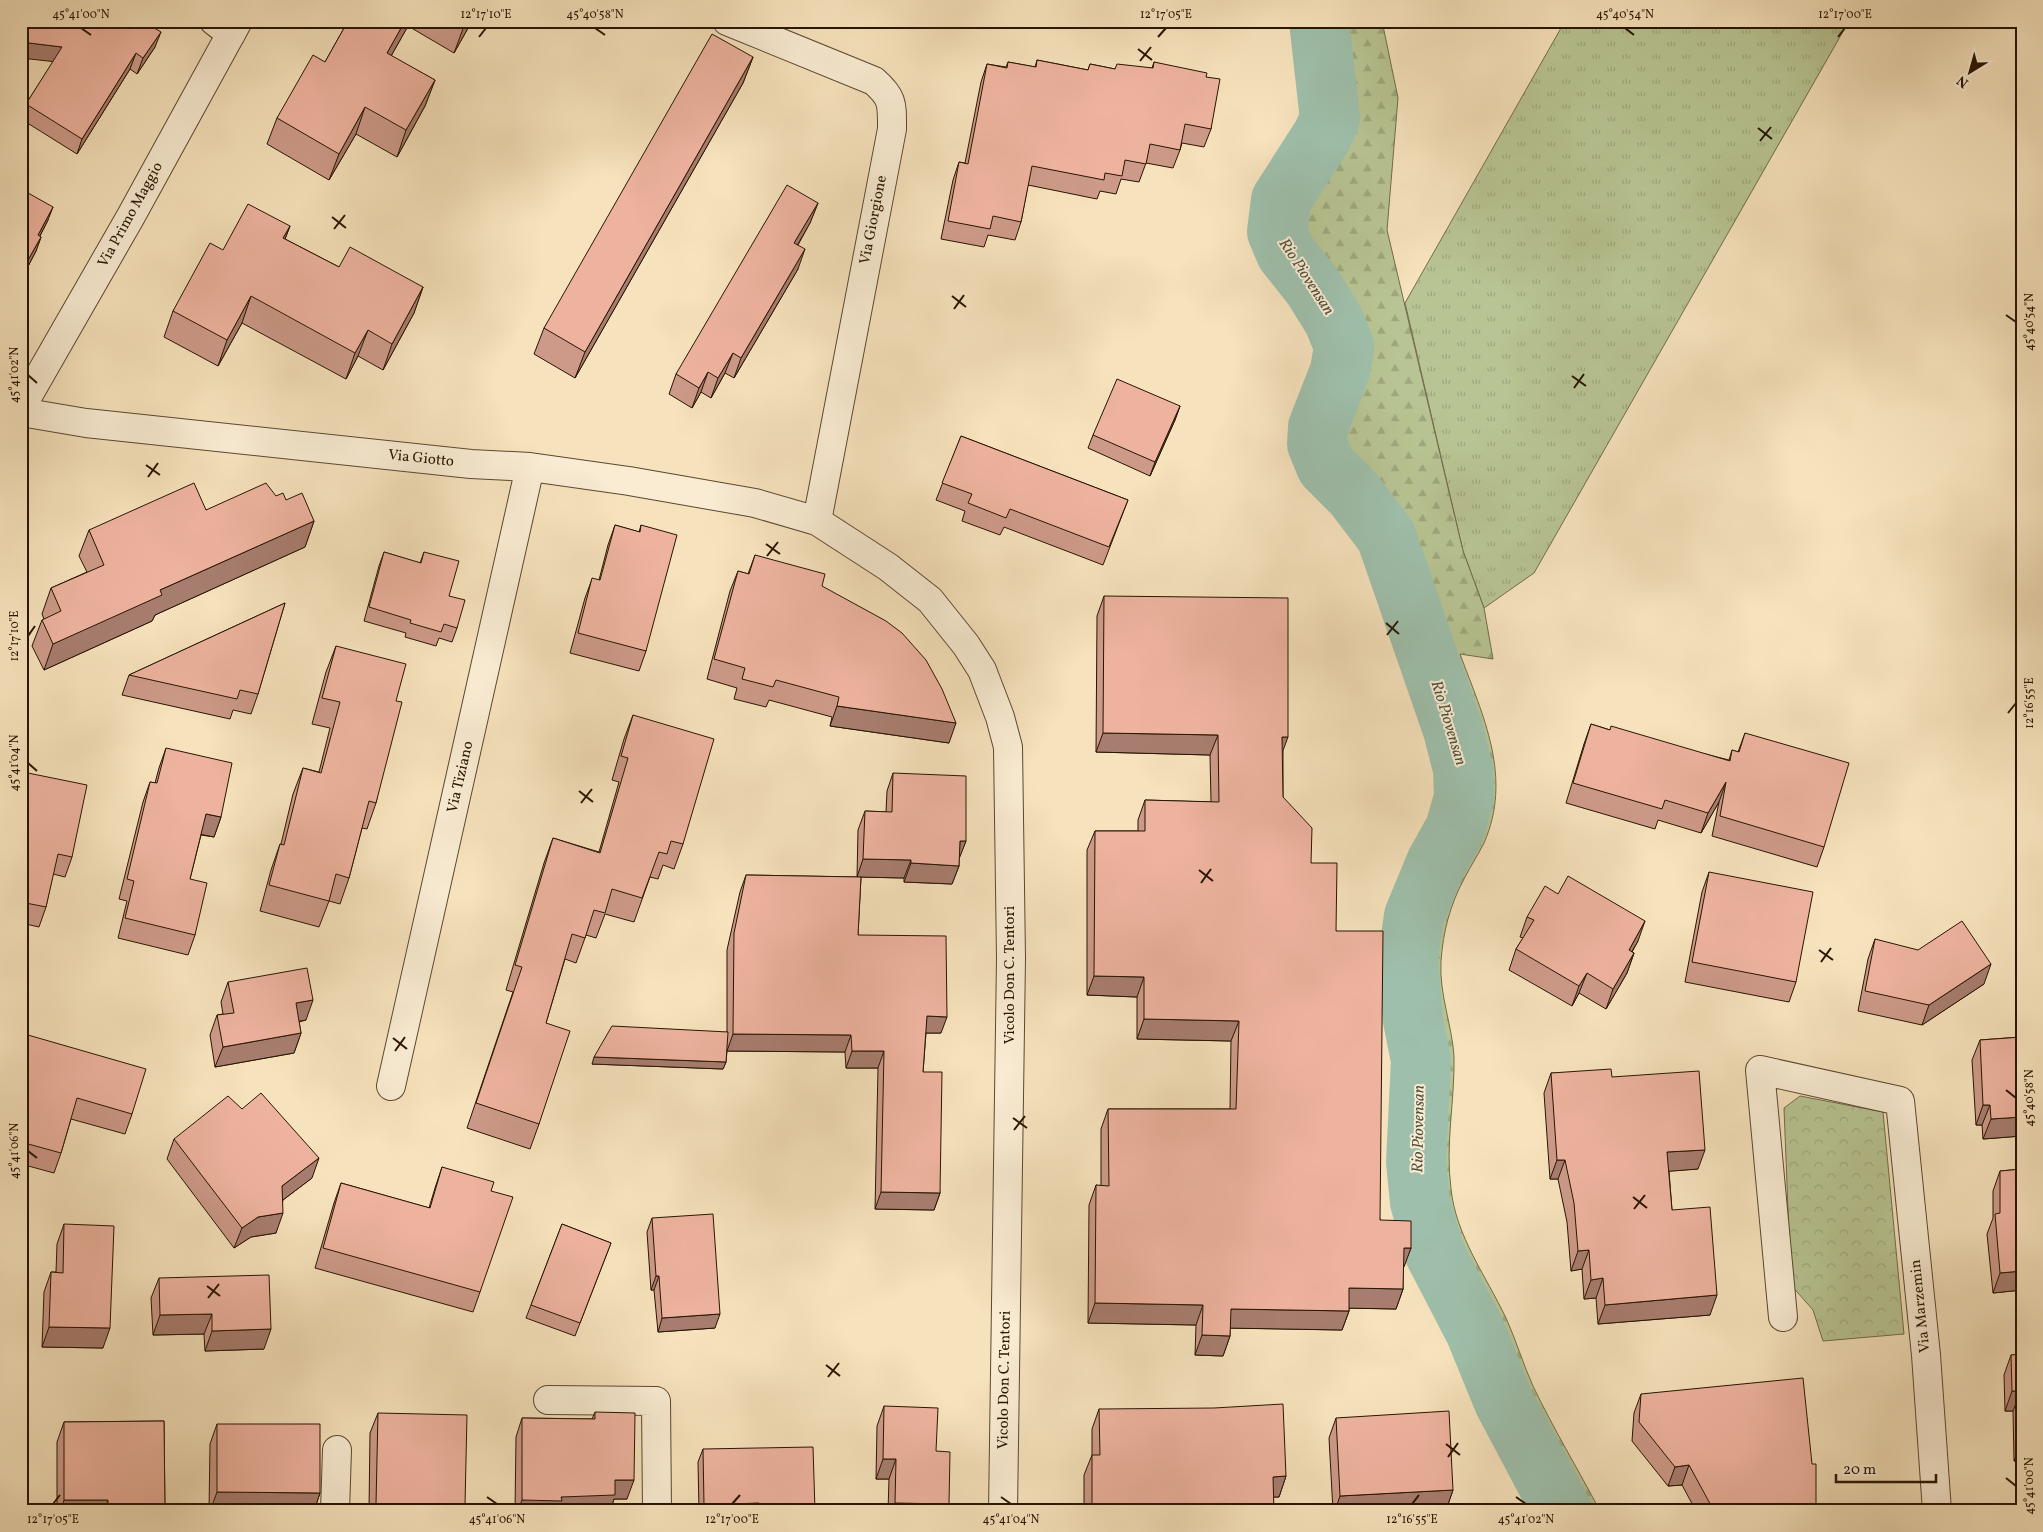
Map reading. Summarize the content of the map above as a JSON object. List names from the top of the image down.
{
  "streets": {
    "street": [
      "Via Primo Maggio",
      "Via Giorgione",
      "Via Giotto",
      "Via Tiziano",
      "Vicolo Don C. Tentori",
      "Via Marzemin"
    ]
  },
  "crossings": [
    ["Via Giorgione", "Via Giotto"],
    ["Via Giorgione", "Vicolo Don C. Tentori"],
    ["Via Giotto", "Via Tiziano"],
    ["Via Giotto", "Vicolo Don C. Tentori"]
  ],
  "water": ["Rio Piovensan"],
  "scale_bar": "20 m",
  "north": "bottom left",
  "coordinates": [
    "45°41'00\"N",
    "12°17'10\"E",
    "45°40'58\"N",
    "12°17'05\"E",
    "45°40'54\"N",
    "12°17'00\"E",
    "45°41'02\"N",
    "12°16'55\"E",
    "45°41'04\"N",
    "45°41'06\"N"
  ]
}
